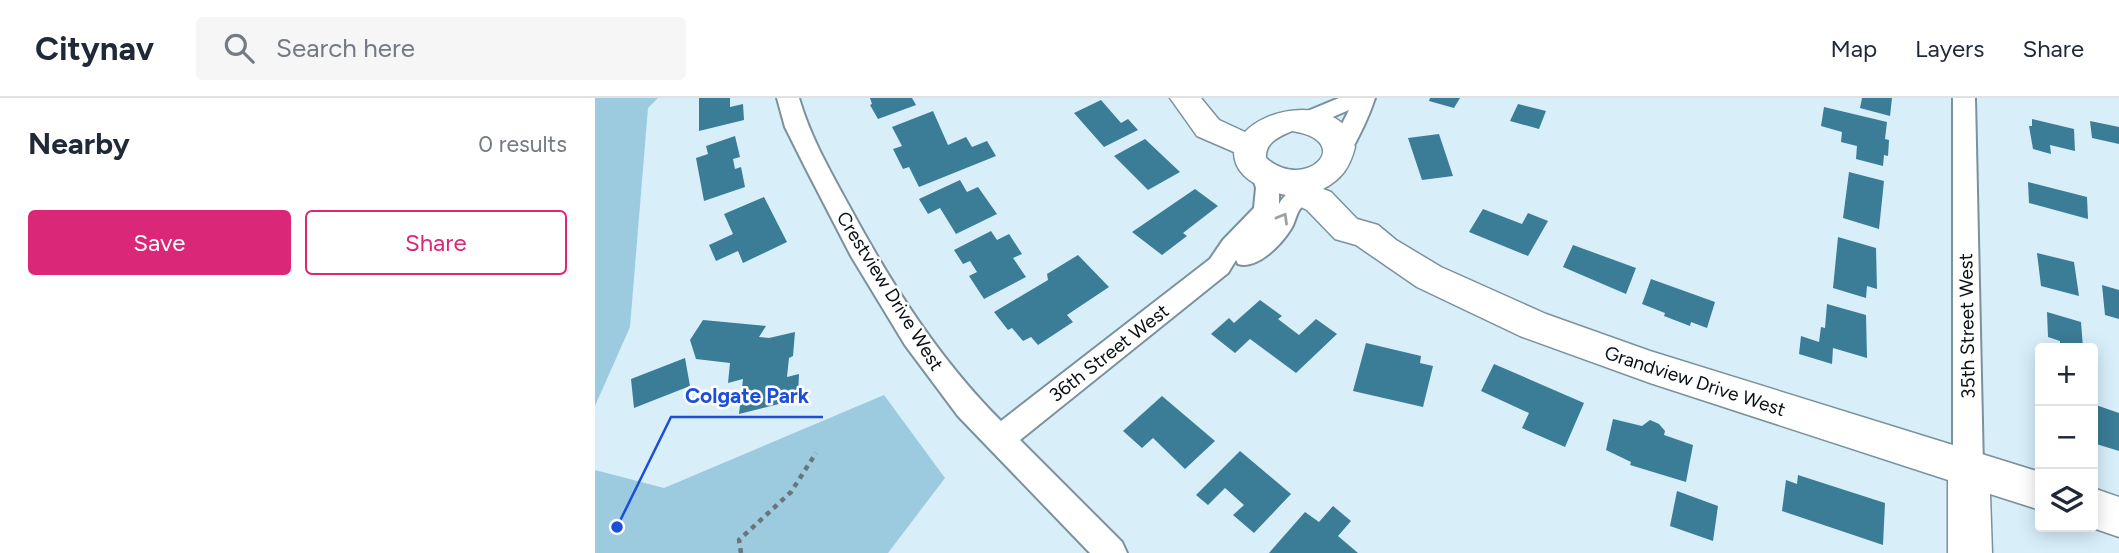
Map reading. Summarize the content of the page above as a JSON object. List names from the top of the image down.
{
  "streets": {
    "street": [
      "Crestview Drive West",
      "35th Street West",
      "36th Street West",
      "Grandview Drive West"
    ]
  },
  "crossings": [
    ["Crestview Drive West", "36th Street West"],
    ["35th Street West", "Grandview Drive West"],
    ["36th Street West", "Grandview Drive West"]
  ],
  "places": ["Colgate Park"],
  "page": {
    "header": "Citynav",
    "search": "Search here",
    "nav": ["Map", "Layers", "Share"],
    "heading": ["Nearby", "0 results"],
    "buttons": ["Save", "Share"],
    "map_buttons": ["+", "−"]
  }
}
